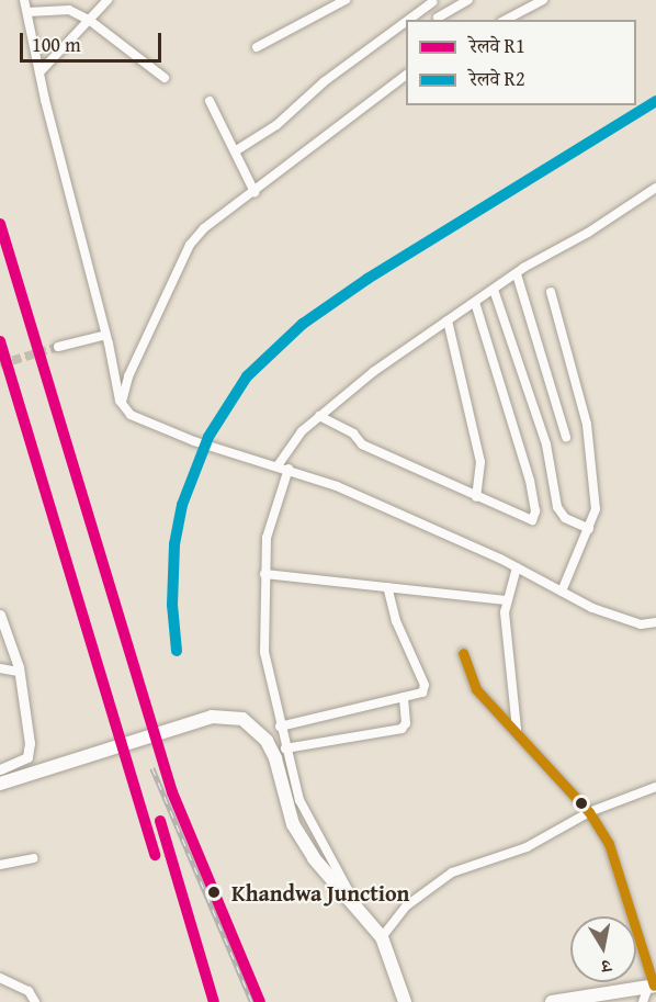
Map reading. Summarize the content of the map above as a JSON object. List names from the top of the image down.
{
  "places": ["Khandwa Junction"],
  "lines": ["rail line R2", "rail line R1"],
  "legend": ["रेलवे R1", "रेलवे R2"],
  "scale_bar": "100 m",
  "north": "bottom"
}
